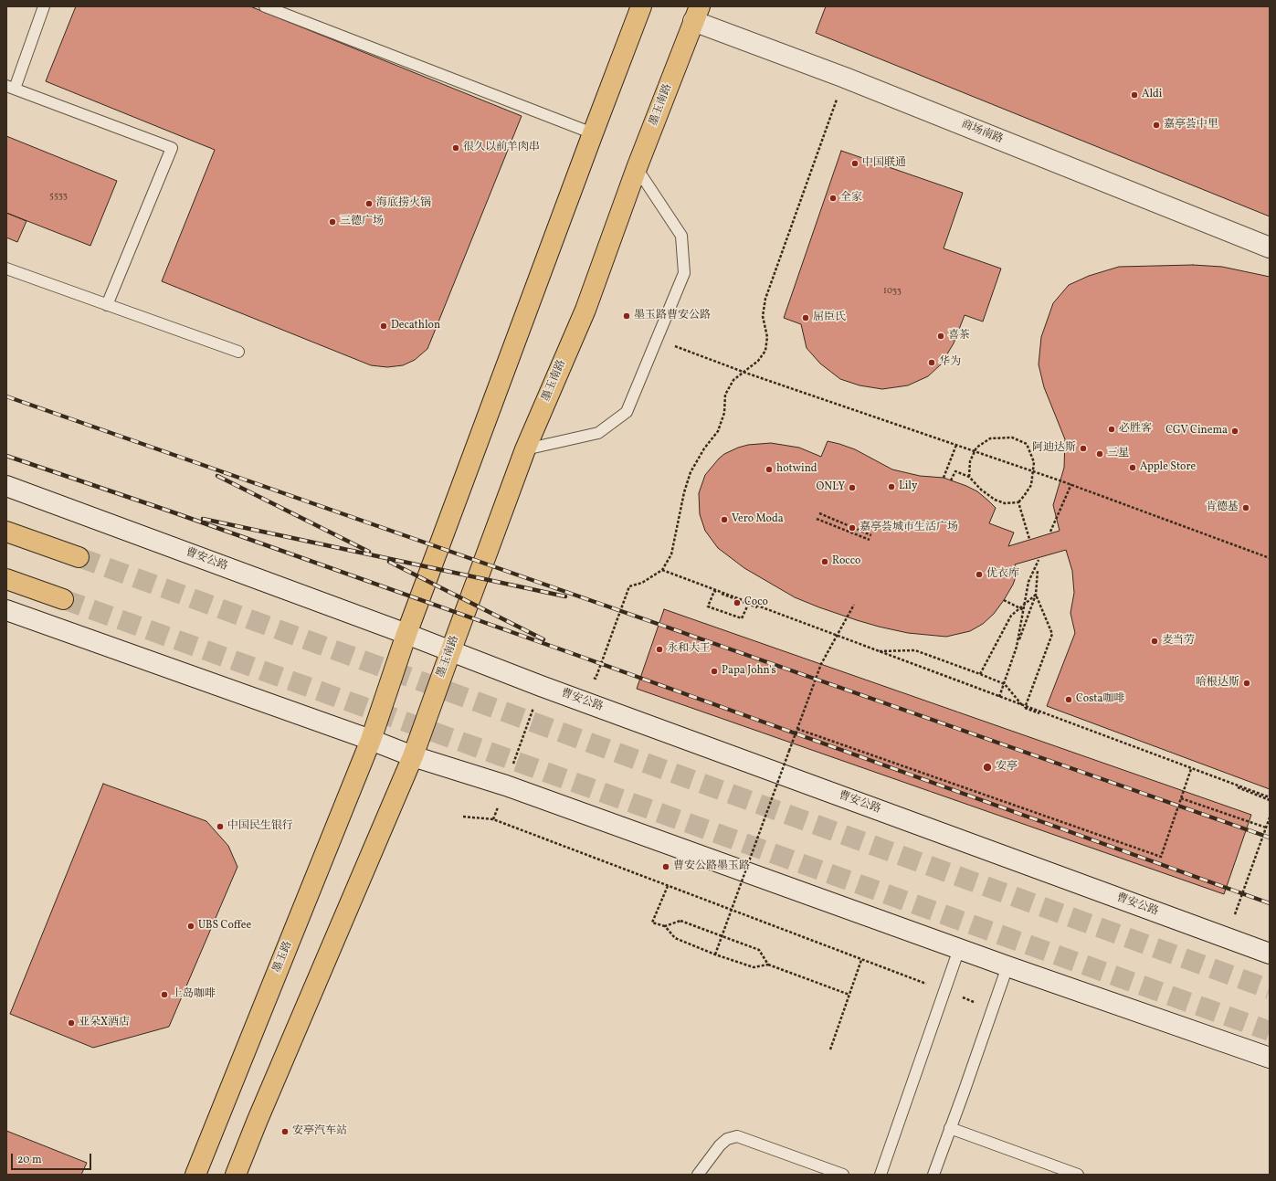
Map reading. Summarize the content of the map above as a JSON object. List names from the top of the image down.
{
  "streets": {
    "main road": [
      "墨玉南路",
      "商场南路",
      "曹安公路",
      "墨玉路"
    ]
  },
  "crossings": [
    ["墨玉南路", "商场南路"],
    ["墨玉南路", "曹安公路"]
  ],
  "places": [
    "Aldi",
    "嘉亭荟中里",
    "很久以前羊肉串",
    "中国联通",
    "全家",
    "海底捞火锅",
    "三德广场",
    "墨玉路曹安公路",
    "屈臣氏",
    "Decathlon",
    "喜茶",
    "华为",
    "必胜客",
    "CGV Cinema",
    "阿迪达斯",
    "三星",
    "Apple Store",
    "hotwind",
    "Lily",
    "ONLY",
    "肯德基",
    "Vero Moda",
    "嘉亭荟城市生活广场",
    "Rocco",
    "优衣库",
    "Coco",
    "麦当劳",
    "永和大王",
    "Papa John's",
    "哈根达斯",
    "Costa咖啡",
    "安亭",
    "中国民生银行",
    "曹安公路墨玉路",
    "UBS Coffee",
    "上岛咖啡",
    "亚朵X酒店",
    "安亭汽车站"
  ],
  "house_numbers": ["5533", "1033"],
  "scale_bar": "20 m"
}
